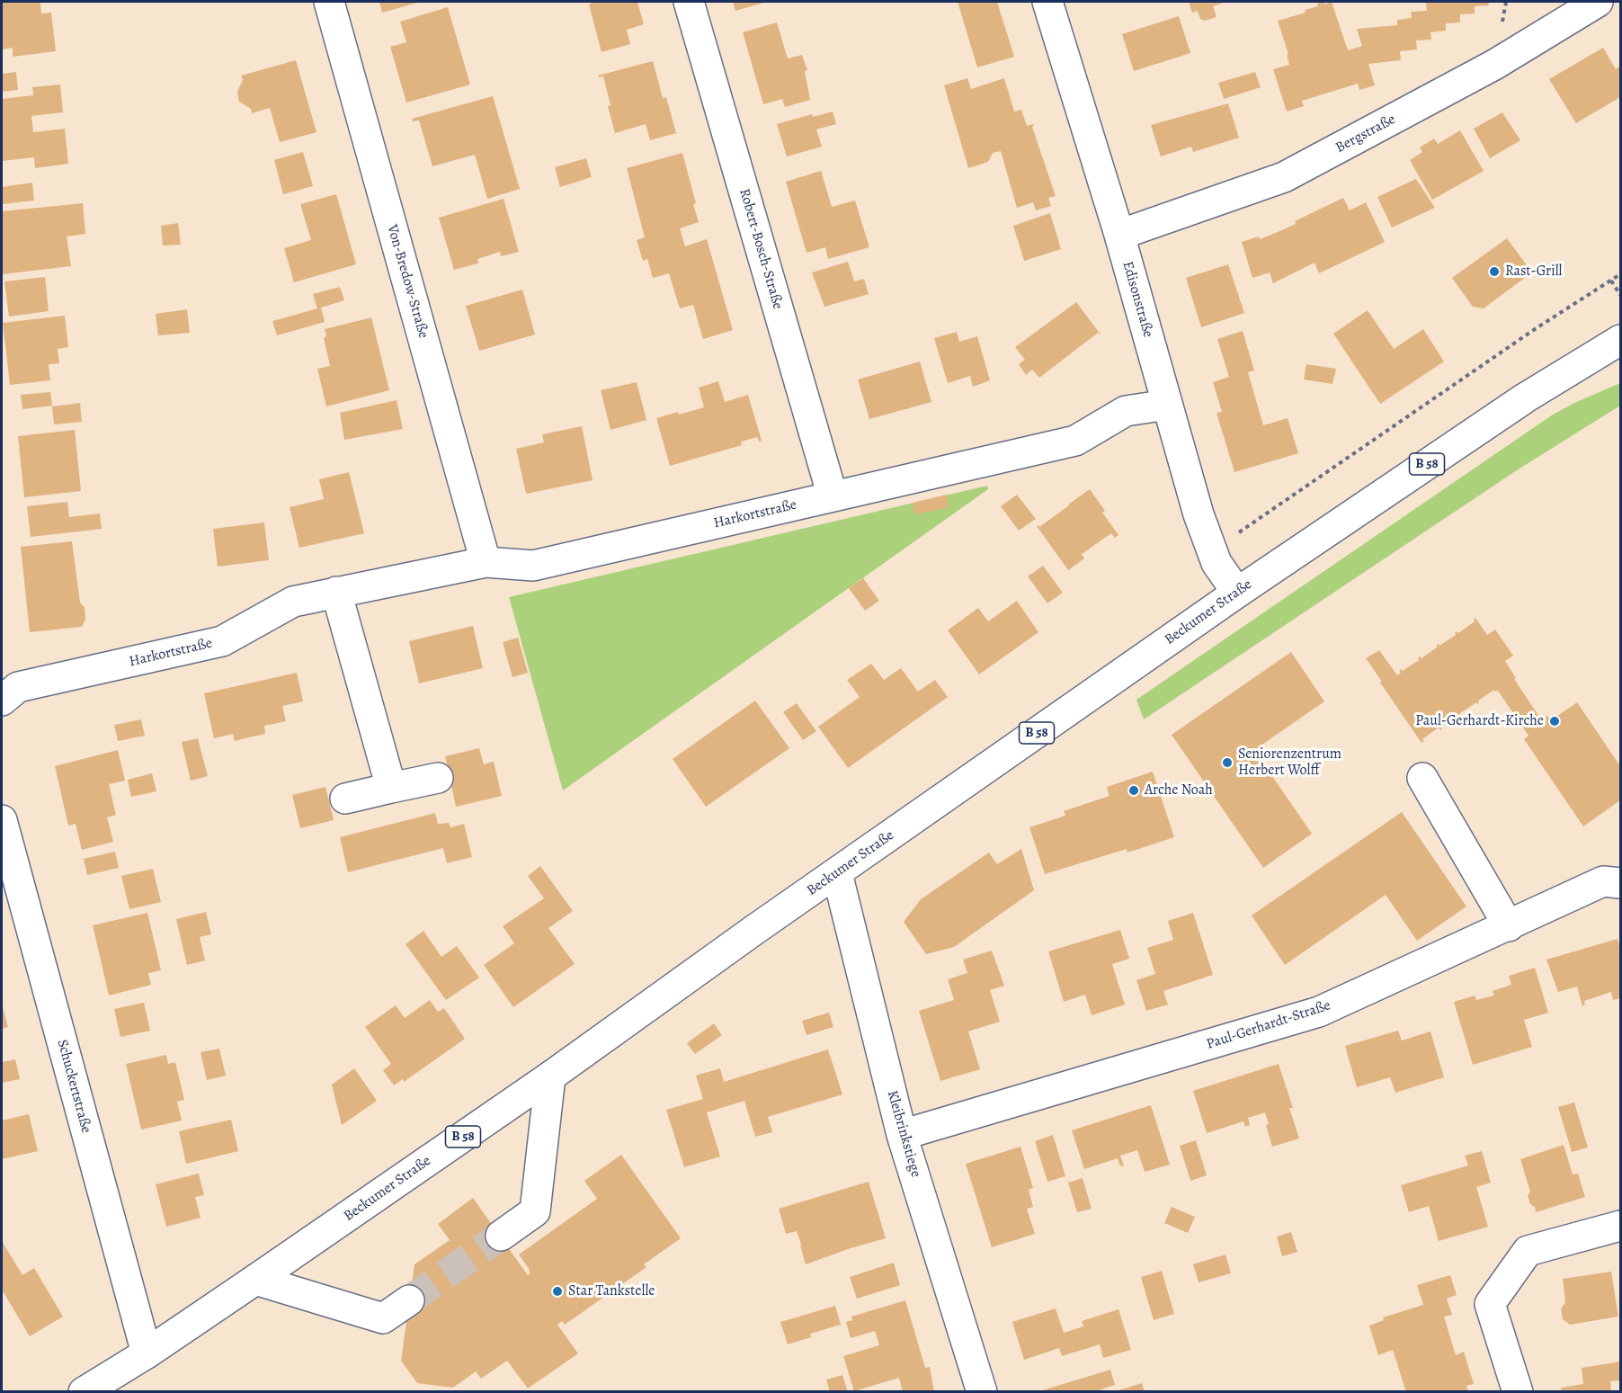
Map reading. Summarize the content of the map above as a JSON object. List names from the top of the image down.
{
  "streets": {
    "street": [
      "Bergstraße",
      "Robert-Bosch-Straße",
      "Von-Bredow-Straße",
      "Edisonstraße",
      "B 58",
      "Harkortstraße",
      "Beckumer Straße",
      "Paul-Gerhardt-Straße",
      "Schuckertstraße",
      "Kleibrinkstiege"
    ]
  },
  "crossings": [
    ["Bergstraße", "Edisonstraße"],
    ["Robert-Bosch-Straße", "Harkortstraße"],
    ["Von-Bredow-Straße", "Harkortstraße"],
    ["Edisonstraße", "Harkortstraße"],
    ["Edisonstraße", "Beckumer Straße"],
    ["Beckumer Straße", "Schuckertstraße"],
    ["Beckumer Straße", "Kleibrinkstiege"],
    ["Paul-Gerhardt-Straße", "Kleibrinkstiege"]
  ],
  "places": [
    "Rast-Grill",
    "Paul-Gerhardt-Kirche",
    "Seniorenzentrum Herbert Wolff",
    "Arche Noah",
    "Star Tankstelle"
  ]
}
